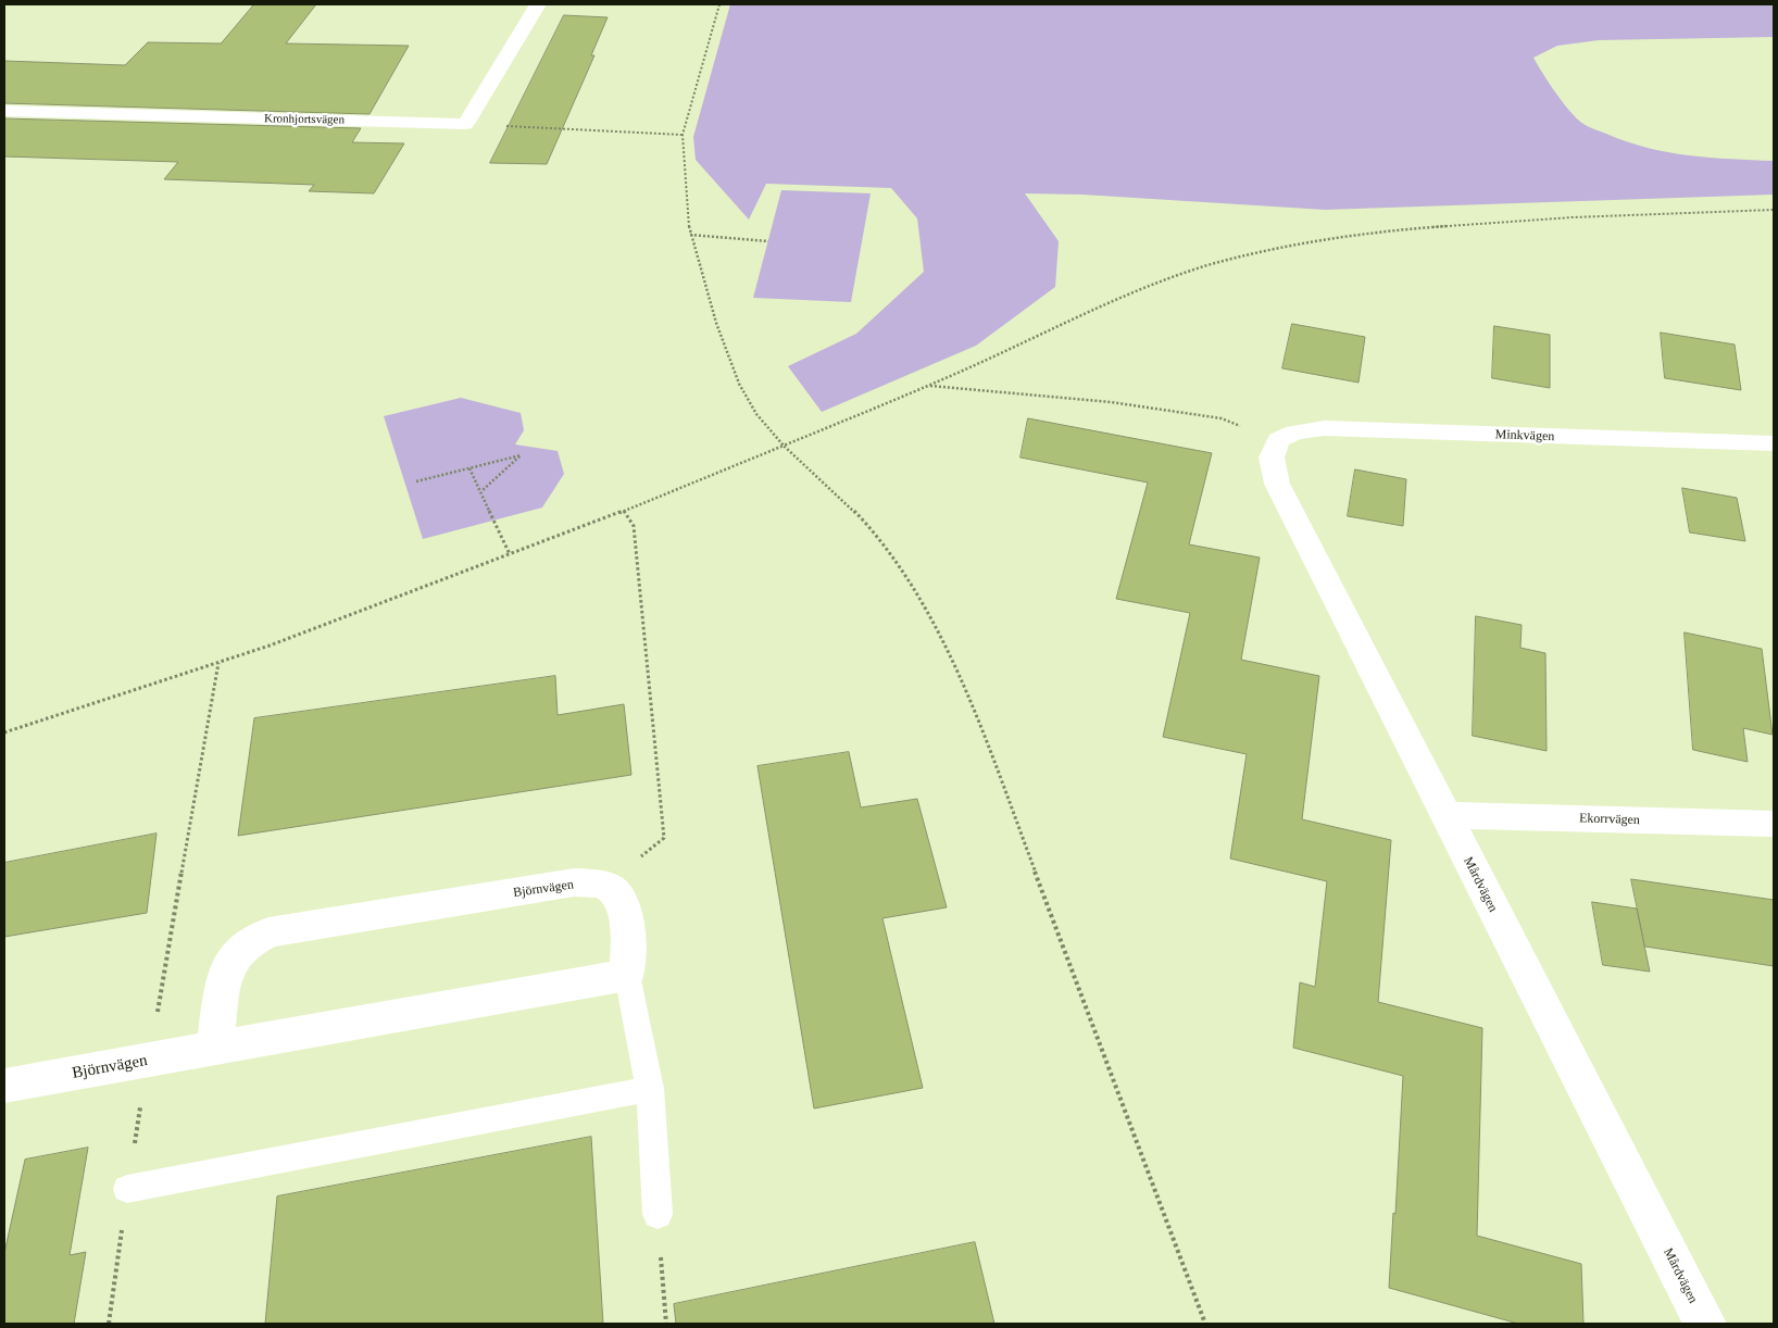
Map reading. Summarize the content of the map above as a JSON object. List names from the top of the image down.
{
  "streets": {
    "street": [
      "Kronhjortsvägen",
      "Minkvägen",
      "Ekorrvägen",
      "Mårdvägen",
      "Björnvägen"
    ]
  },
  "crossings": [
    ["Minkvägen", "Mårdvägen"],
    ["Ekorrvägen", "Mårdvägen"]
  ]
}
